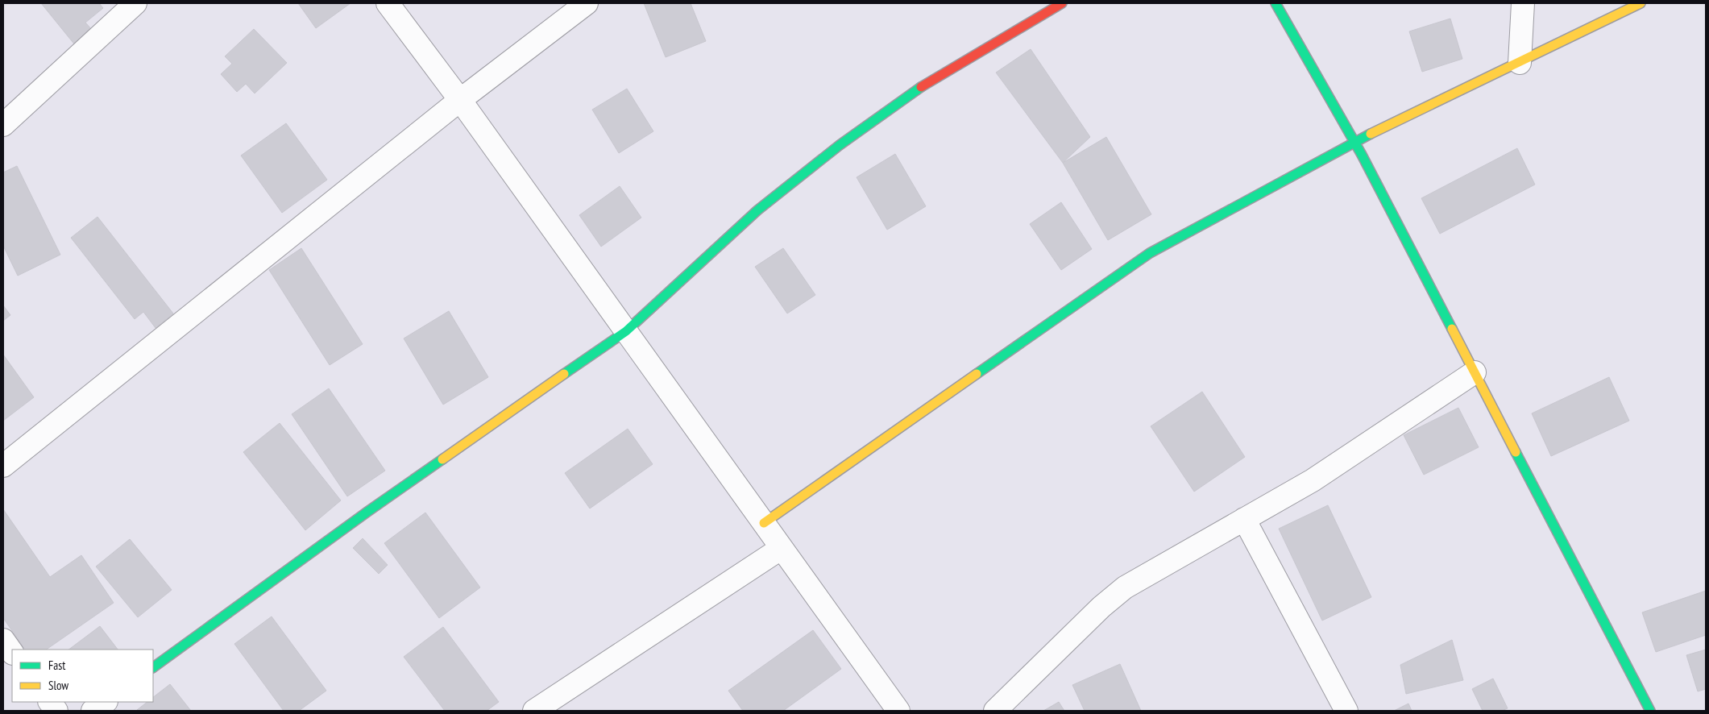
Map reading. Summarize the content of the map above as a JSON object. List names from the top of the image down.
{
  "legend": ["Fast", "Slow"]
}
